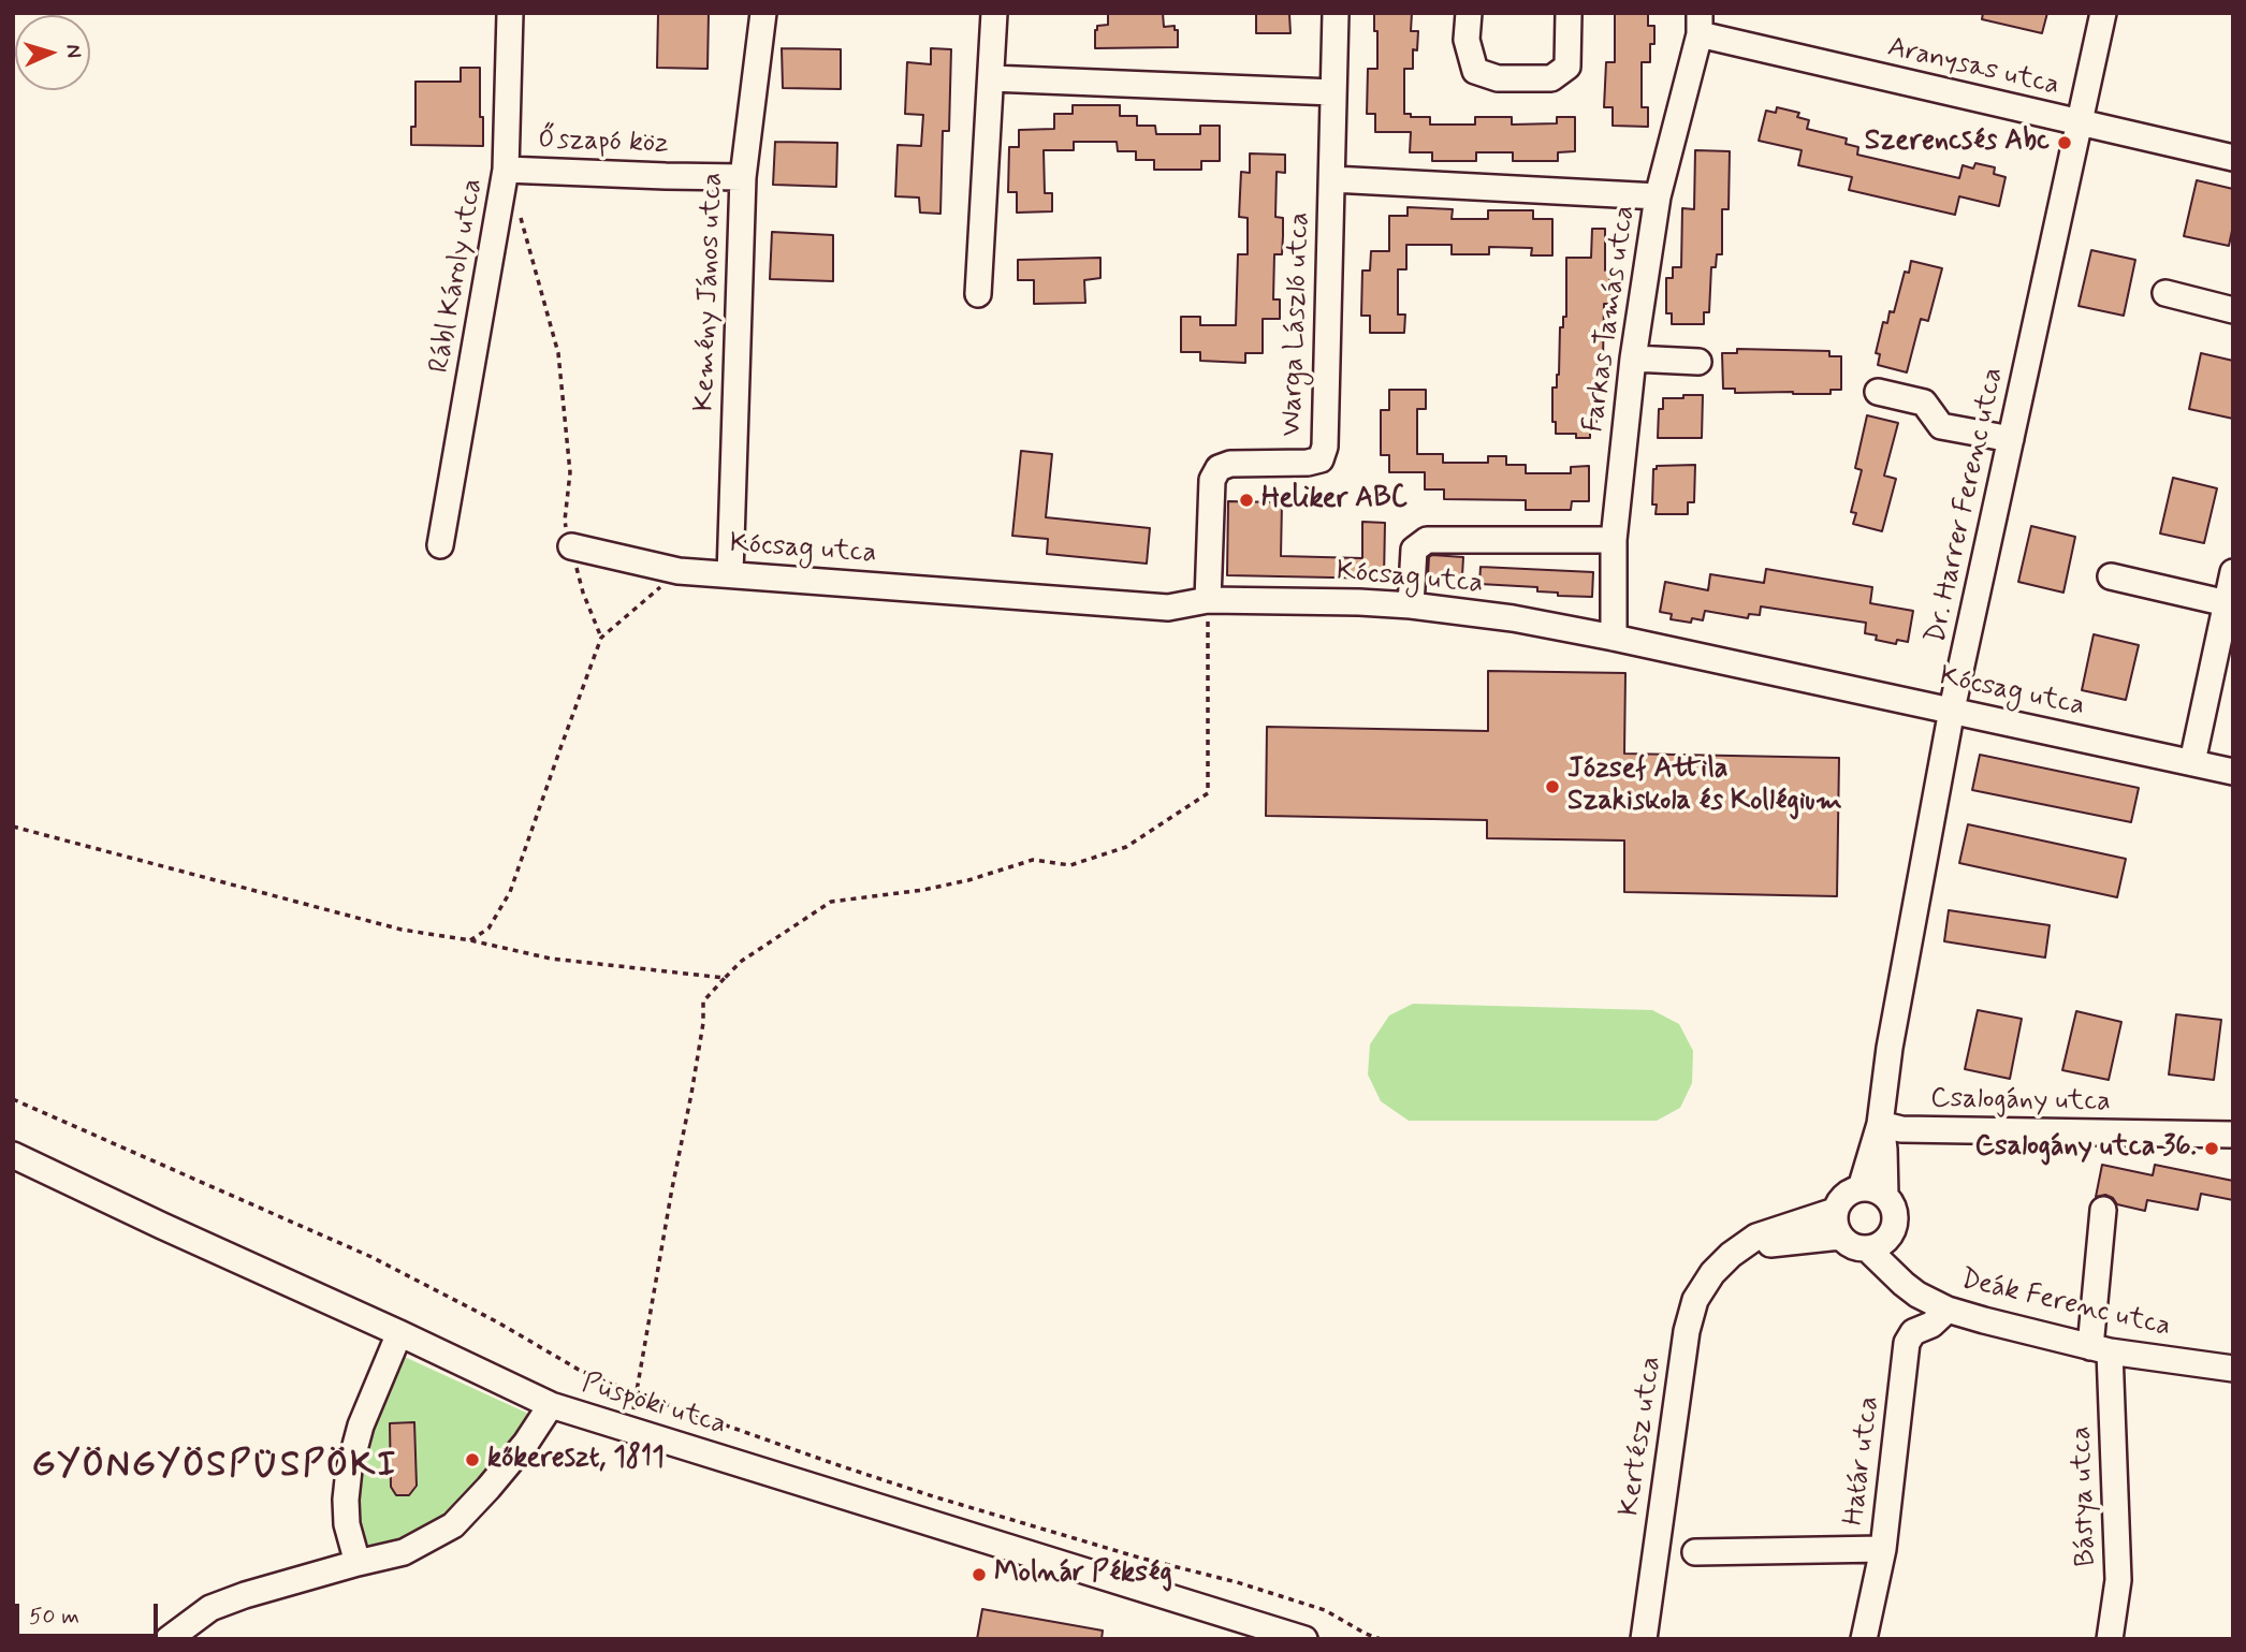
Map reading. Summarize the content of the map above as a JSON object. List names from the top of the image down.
{
  "streets": {
    "street": [
      "Aranysas utca",
      "Őszapó köz",
      "Rábl Károly utca",
      "Kemény János utca",
      "Farkas Tamás utca",
      "Warga László utca",
      "Dr. Harrer Ferenc utca",
      "Kócsag utca",
      "Csalogány utca",
      "Deák Ferenc utca",
      "Püspöki utca",
      "Kertész utca",
      "Határ utca",
      "Bástya utca"
    ]
  },
  "crossings": [
    ["Aranysas utca", "Farkas Tamás utca"],
    ["Aranysas utca", "Dr. Harrer Ferenc utca"],
    ["Őszapó köz", "Rábl Károly utca"],
    ["Őszapó köz", "Kemény János utca"],
    ["Kemény János utca", "Kócsag utca"],
    ["Farkas Tamás utca", "Warga László utca"],
    ["Farkas Tamás utca", "Kócsag utca"],
    ["Warga László utca", "Kócsag utca"],
    ["Dr. Harrer Ferenc utca", "Kócsag utca"],
    ["Dr. Harrer Ferenc utca", "Csalogány utca"],
    ["Dr. Harrer Ferenc utca", "Kertész utca"],
    ["Deák Ferenc utca", "Határ utca"],
    ["Deák Ferenc utca", "Bástya utca"]
  ],
  "districts": ["GYÖNGYÖSPÜSPÖKI"],
  "places": [
    "Szerencsés Abc",
    "Heliker ABC",
    "József Attila Szakiskola és Kollégium",
    "Csalogány utca 36.",
    "kőkereszt, 1811",
    "Molnár Pékség"
  ],
  "scale_bar": "50 m",
  "north": "right"
}
